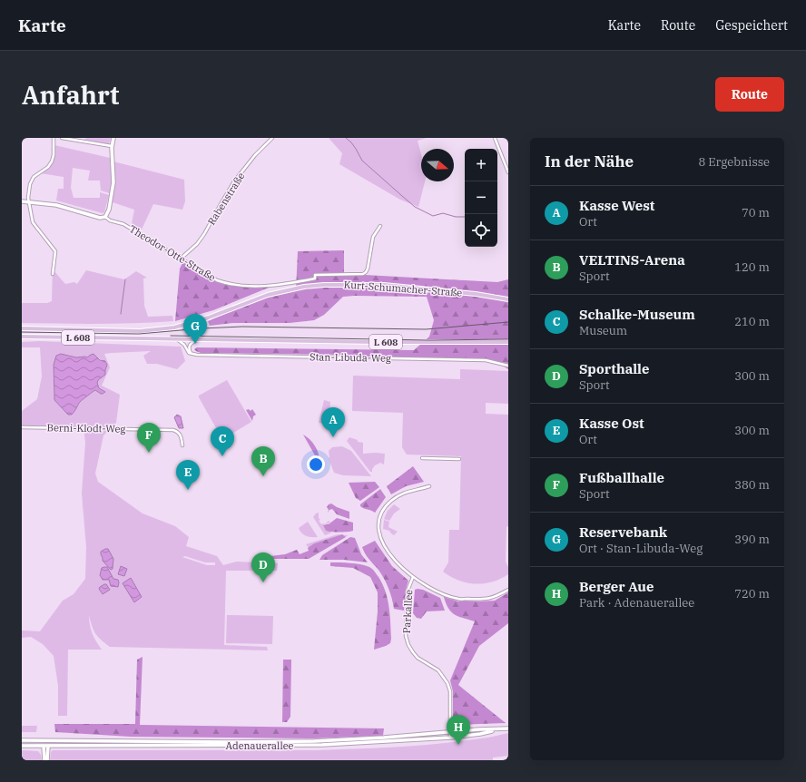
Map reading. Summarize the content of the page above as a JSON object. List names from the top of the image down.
{
  "streets": {
    "main road": [
      "Theodor-Otte-Straße",
      "Kurt-Schumacher-Straße",
      "L 608",
      "Adenauerallee"
    ],
    "street": [
      "Rabenstraße",
      "Stan-Libuda-Weg",
      "Berni-Klodt-Weg",
      "Parkallee"
    ]
  },
  "crossings": [
    ["Rabenstraße", "Theodor-Otte-Straße"],
    ["Theodor-Otte-Straße", "Kurt-Schumacher-Straße"],
    ["Parkallee", "Adenauerallee"]
  ],
  "north": "right",
  "page": {
    "header": "Karte",
    "nav": ["Karte", "Route", "Gespeichert"],
    "buttons": "Route",
    "title": "Anfahrt",
    "heading": ["In der Nähe", "8 Ergebnisse"],
    "map_buttons": ["+", "−"],
    "list": [
      {
        "mark": "A",
        "name": "Kasse West",
        "note": "Ort",
        "value": "70 m"
      },
      {
        "mark": "B",
        "name": "VELTINS-Arena",
        "note": "Sport",
        "value": "120 m"
      },
      {
        "mark": "C",
        "name": "Schalke-Museum",
        "note": "Museum",
        "value": "210 m"
      },
      {
        "mark": "D",
        "name": "Sporthalle",
        "note": "Sport",
        "value": "300 m"
      },
      {
        "mark": "E",
        "name": "Kasse Ost",
        "note": "Ort",
        "value": "300 m"
      },
      {
        "mark": "F",
        "name": "Fußballhalle",
        "note": "Sport",
        "value": "380 m"
      },
      {
        "mark": "G",
        "name": "Reservebank",
        "note": "Ort · Stan-Libuda-Weg",
        "value": "390 m"
      },
      {
        "mark": "H",
        "name": "Berger Aue",
        "note": "Park · Adenauerallee",
        "value": "720 m"
      }
    ],
    "pins": [
      "G",
      "A",
      "F",
      "C",
      "B",
      "E",
      "D",
      "H"
    ]
  }
}
